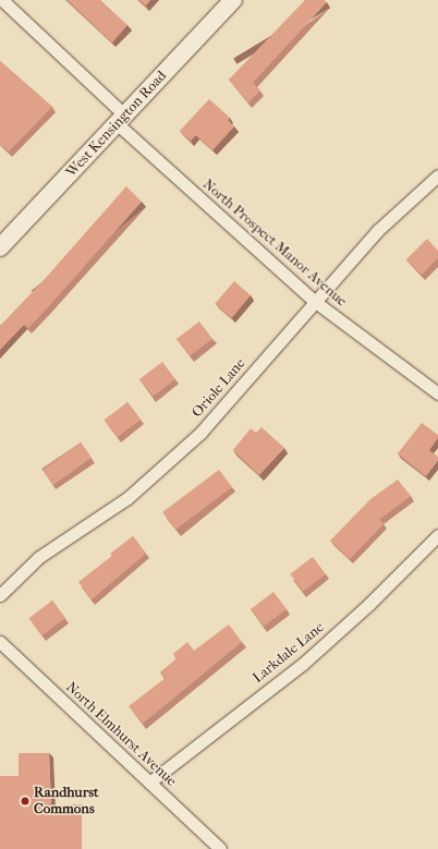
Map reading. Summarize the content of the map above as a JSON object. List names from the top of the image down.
{
  "streets": {
    "main road": ["West Kensington Road"],
    "street": [
      "North Prospect Manor Avenue",
      "Oriole Lane",
      "Larkdale Lane",
      "North Elmhurst Avenue"
    ]
  },
  "crossings": [
    ["West Kensington Road", "North Prospect Manor Avenue"],
    ["North Prospect Manor Avenue", "Oriole Lane"],
    ["Larkdale Lane", "North Elmhurst Avenue"]
  ],
  "places": ["Randhurst Commons"]
}
